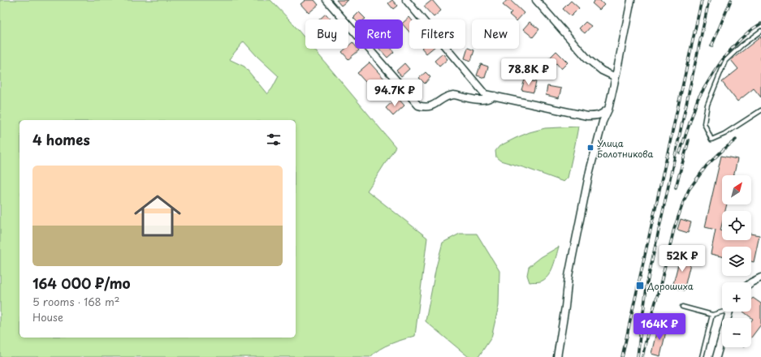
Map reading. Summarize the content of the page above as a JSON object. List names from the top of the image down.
{
  "places": {
    "transit": ["Улица Болотникова", "Дорошиха"]
  },
  "north": "top right",
  "page": {
    "chip": [
      "Buy",
      "Rent",
      "Filters",
      "New"
    ],
    "price": [
      "78.8K ₽",
      "94.7K ₽",
      "52K ₽",
      "164K ₽"
    ],
    "heading": "4 homes",
    "list": [
      {
        "name": "164 000 ₽/mo",
        "note": "5 rooms · 168 m² · House"
      }
    ],
    "map_buttons": ["+", "−"]
  }
}
